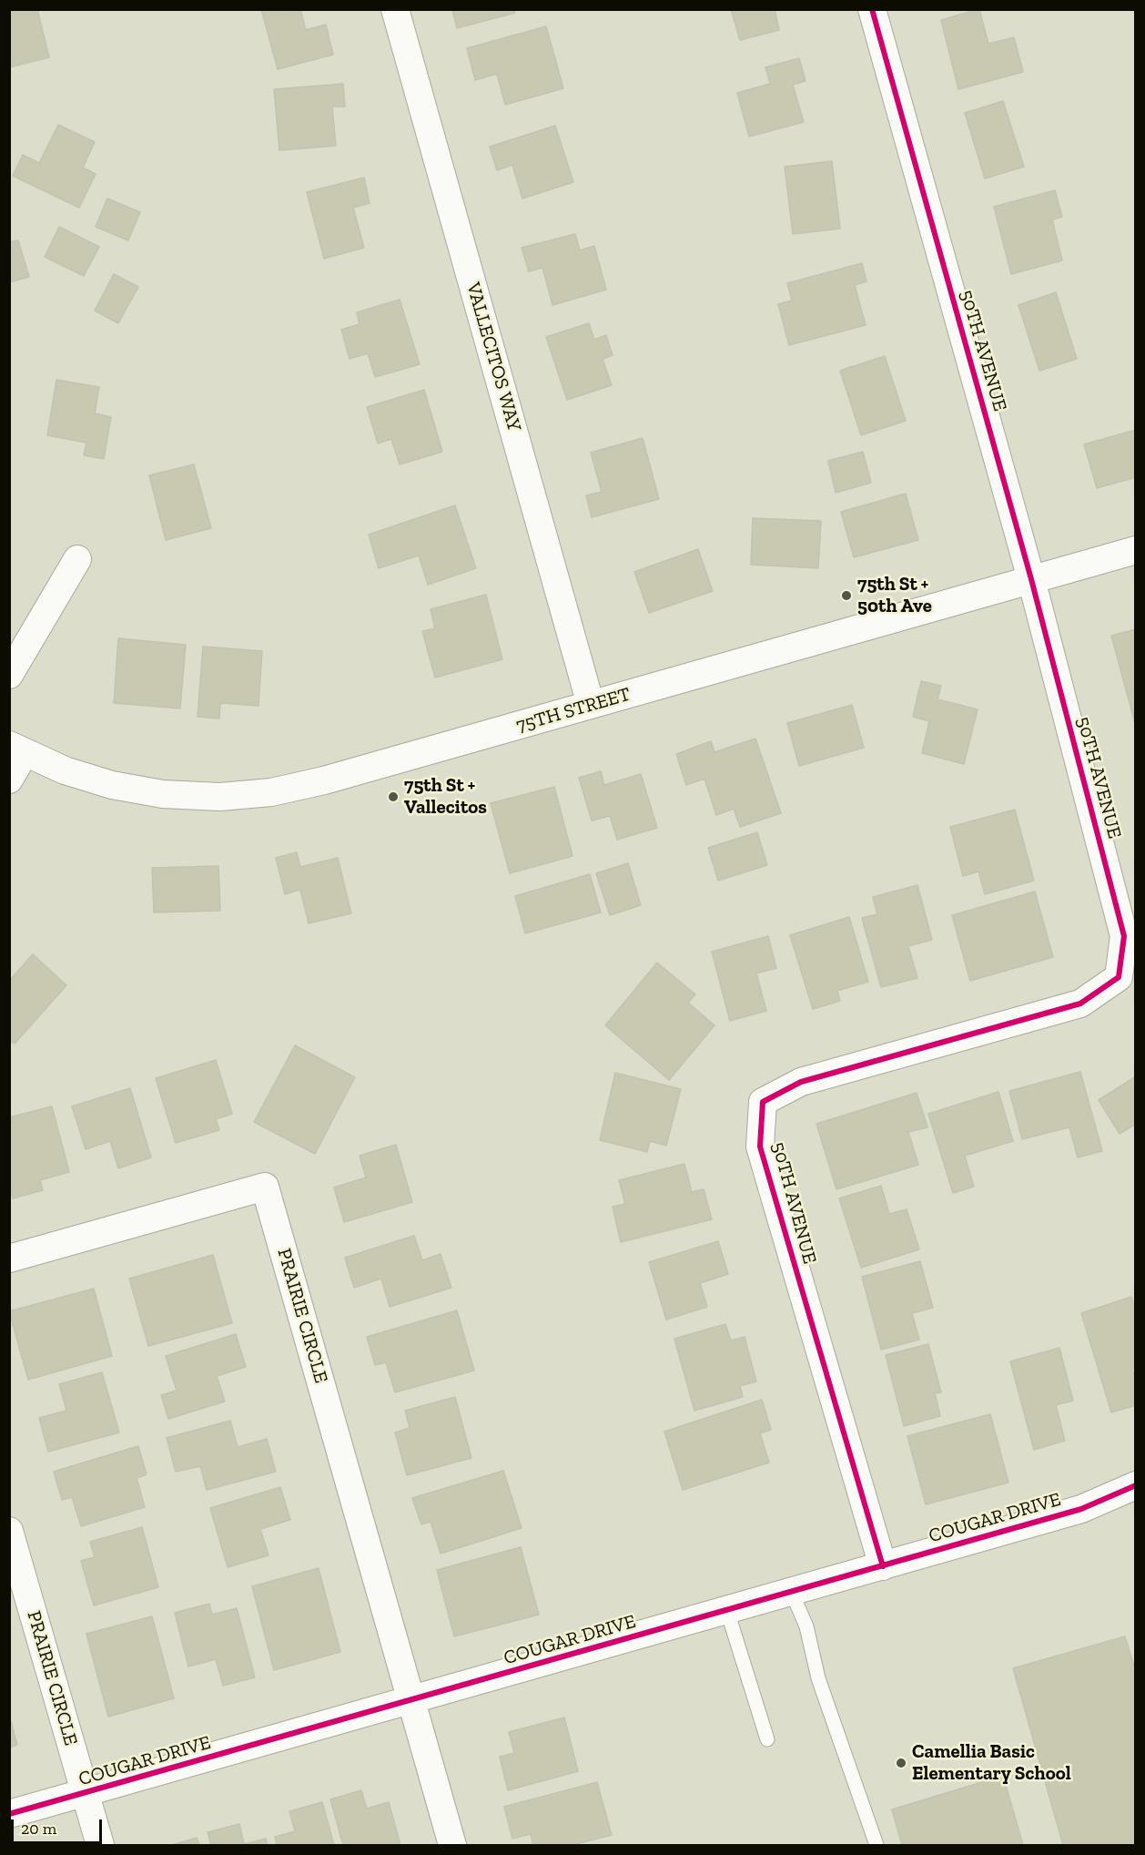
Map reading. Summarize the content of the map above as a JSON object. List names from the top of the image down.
{
  "streets": {
    "street": [
      "50TH AVENUE",
      "VALLECITOS WAY",
      "75TH STREET",
      "PRAIRIE CIRCLE",
      "COUGAR DRIVE"
    ]
  },
  "crossings": [
    ["50TH AVENUE", "75TH STREET"],
    ["50TH AVENUE", "COUGAR DRIVE"],
    ["VALLECITOS WAY", "75TH STREET"],
    ["PRAIRIE CIRCLE", "COUGAR DRIVE"]
  ],
  "places": ["75th St + 50th Ave", "75th St + Vallecitos", "Camellia Basic Elementary School"],
  "scale_bar": "20 m"
}
